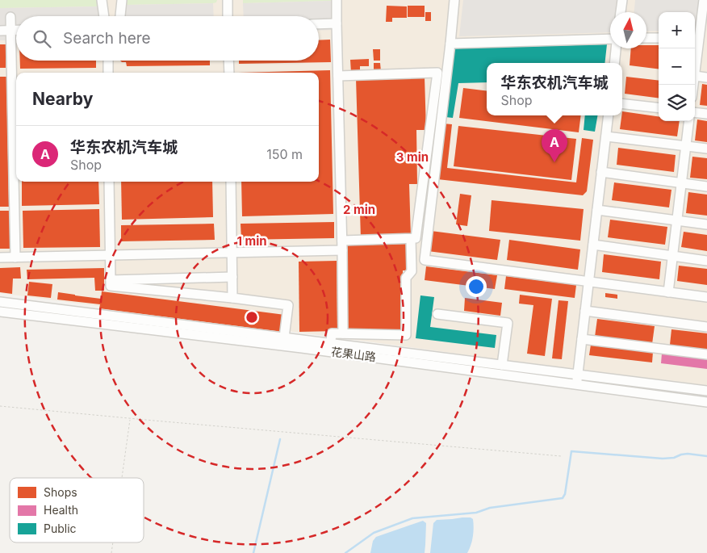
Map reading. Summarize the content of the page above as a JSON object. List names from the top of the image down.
{
  "streets": {
    "street": ["花果山路"]
  },
  "legend": ["Shops", "Health", "Public"],
  "north": "top",
  "page": {
    "map_buttons": ["+", "−"],
    "search": "Search here",
    "popup": ["华东农机汽车城", "Shop"],
    "heading": "Nearby",
    "list": [
      {
        "mark": "A",
        "name": "华东农机汽车城",
        "note": "Shop",
        "value": "150 m"
      }
    ],
    "pins": "A"
  },
  "rings": ["3 min", "2 min", "1 min"]
}
